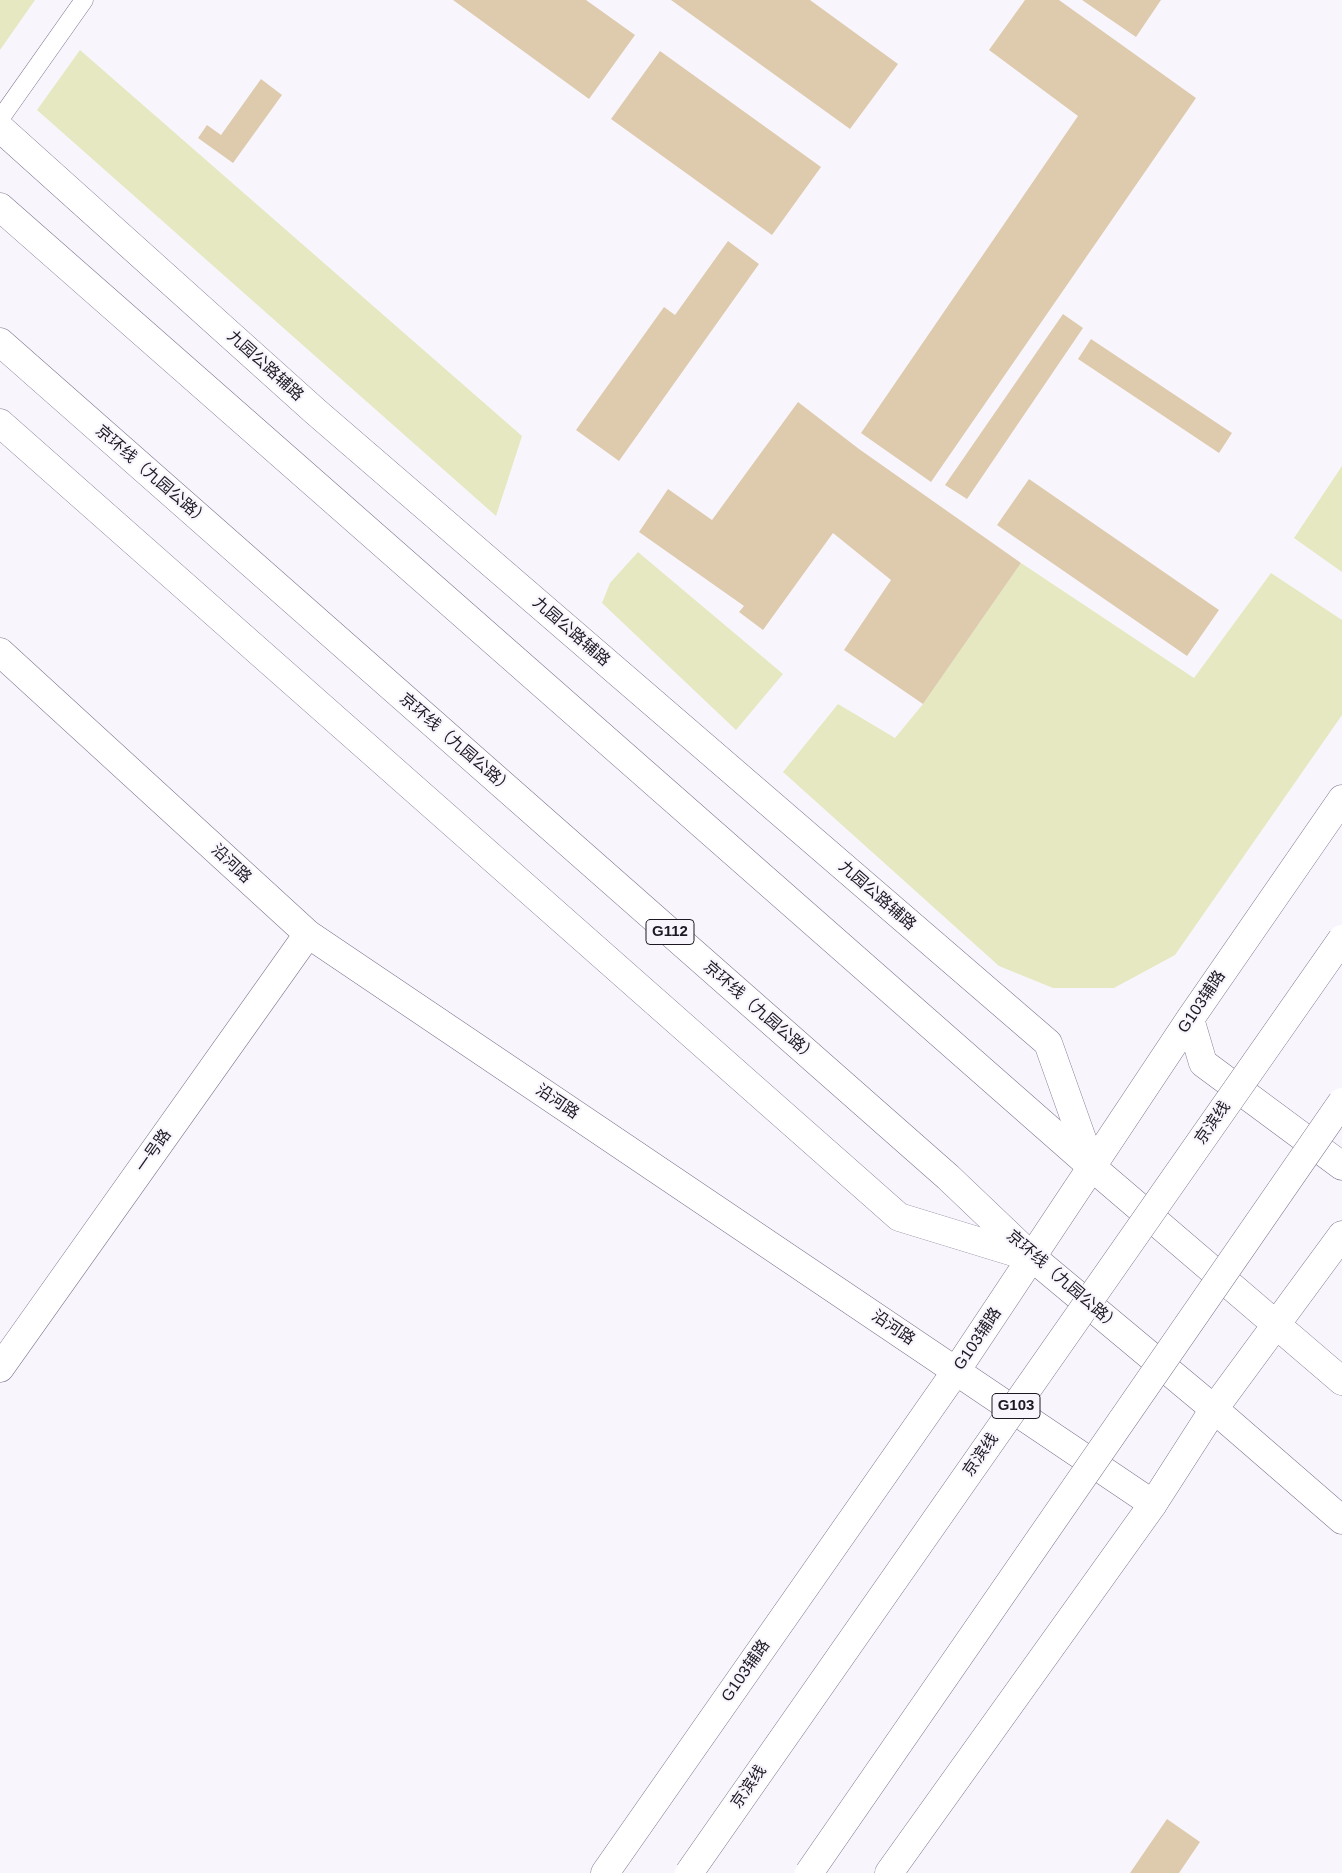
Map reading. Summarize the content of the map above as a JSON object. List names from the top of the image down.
{
  "streets": {
    "main road": [
      "九园公路辅路",
      "京环线（九园公路）",
      "沿河路",
      "G112",
      "G103辅路",
      "京滨线",
      "一号路",
      "G103"
    ]
  },
  "crossings": [
    ["九园公路辅路", "G103辅路"],
    ["京环线（九园公路）", "G103辅路"],
    ["沿河路", "G103辅路"],
    ["沿河路", "一号路"]
  ]
}
